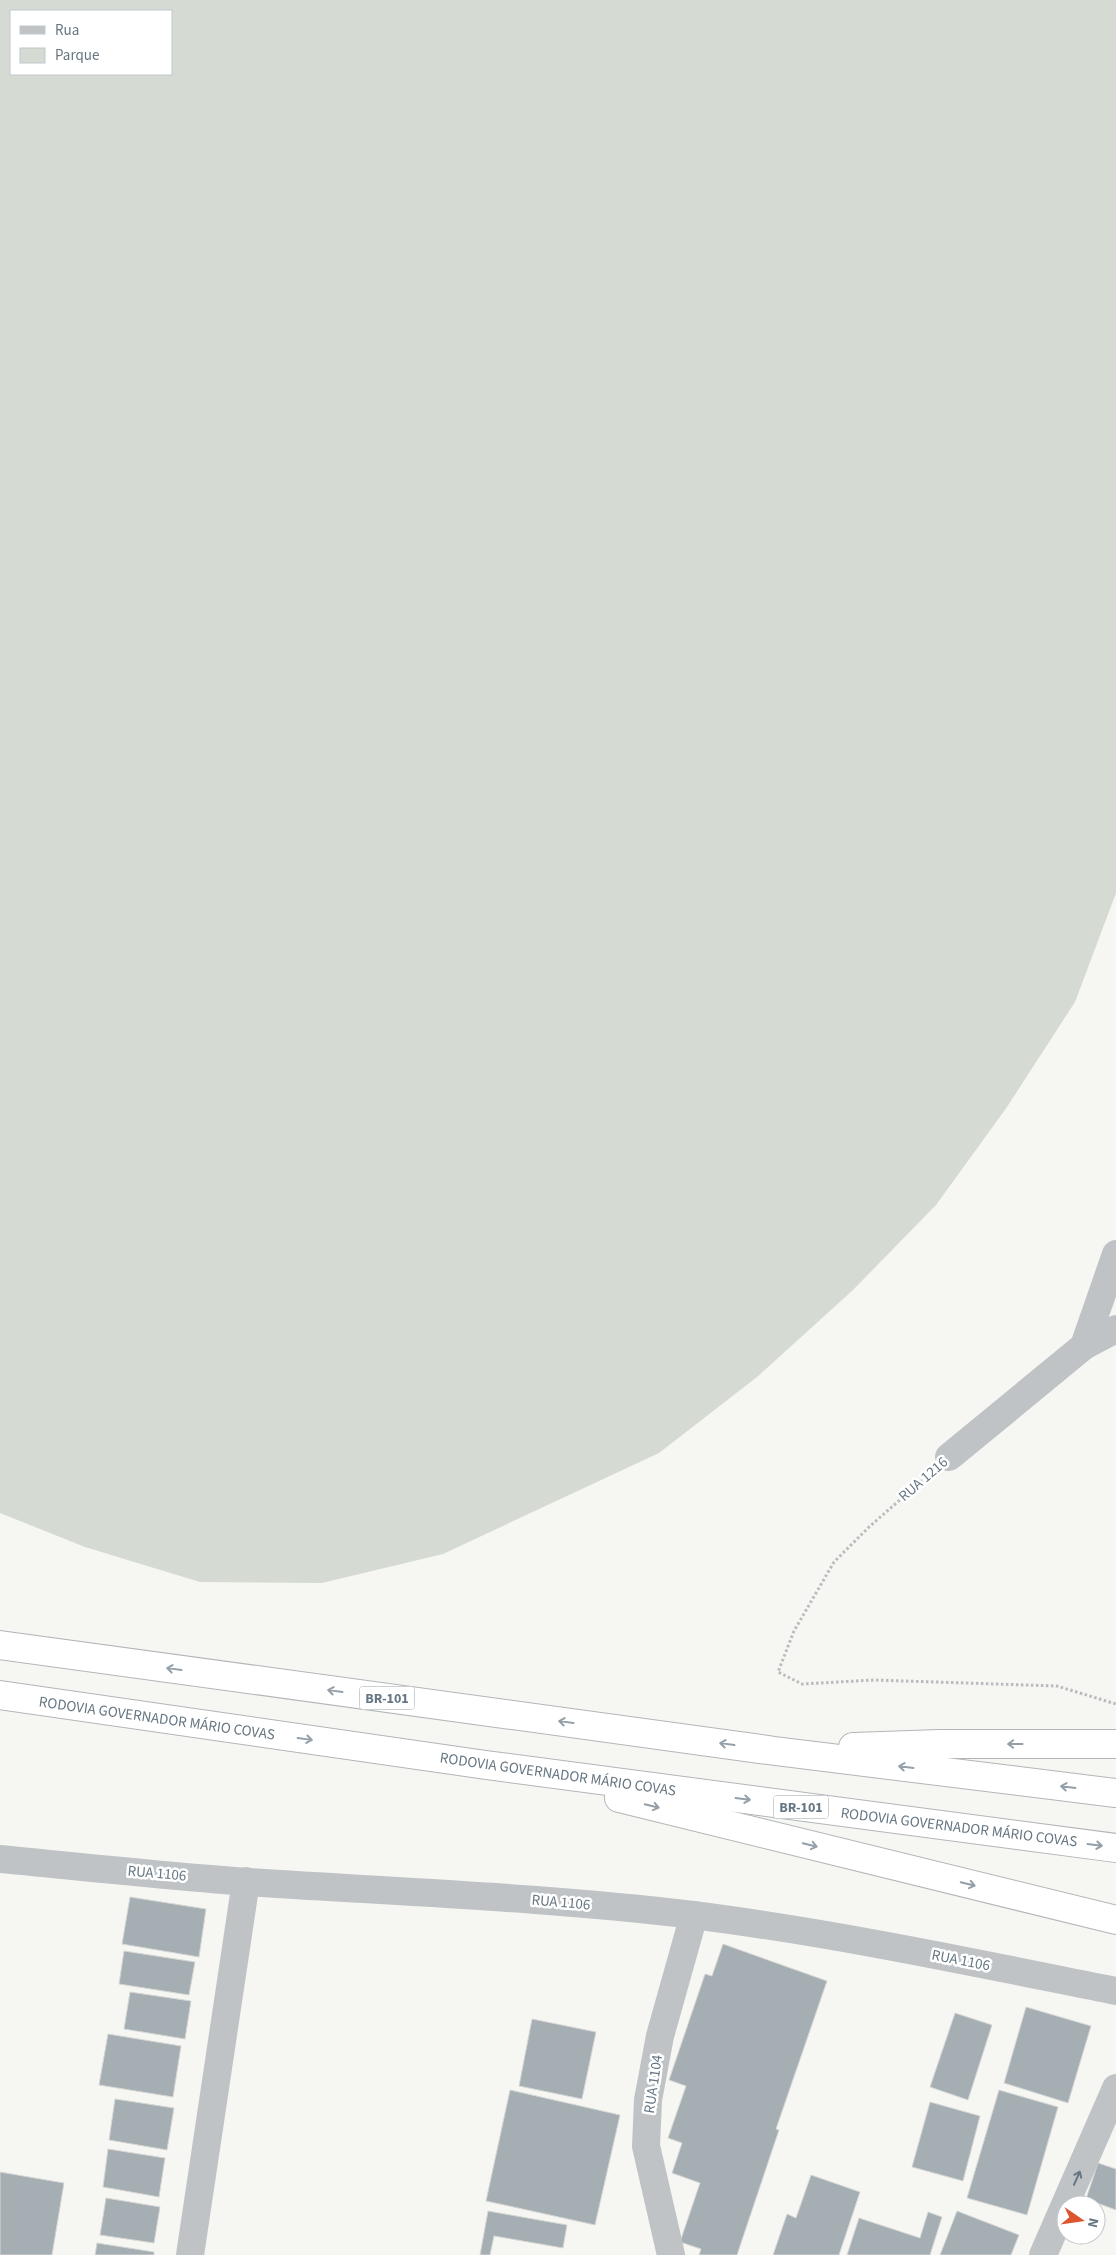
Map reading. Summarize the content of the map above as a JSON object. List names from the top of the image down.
{
  "streets": {
    "highway": ["BR-101", "RODOVIA GOVERNADOR MÁRIO COVAS"],
    "street": ["RUA 1216", "RUA 1106", "RUA 1104"]
  },
  "crossings": [
    ["RUA 1106", "RUA 1104"]
  ],
  "legend": ["Rua", "Parque"],
  "north": "right"
}
